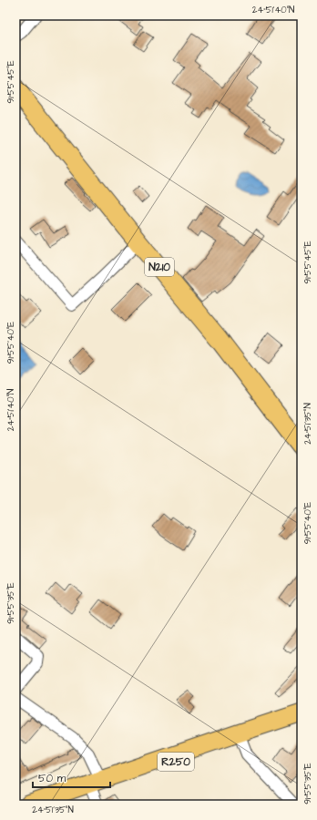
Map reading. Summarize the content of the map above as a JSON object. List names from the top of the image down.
{
  "streets": {
    "highway": ["N210"],
    "main road": ["R250"]
  },
  "scale_bar": "50 m",
  "coordinates": [
    "24°51'40\"N",
    "91°55'45\"E",
    "91°55'40\"E",
    "24°51'35\"N",
    "91°55'35\"E"
  ]
}
